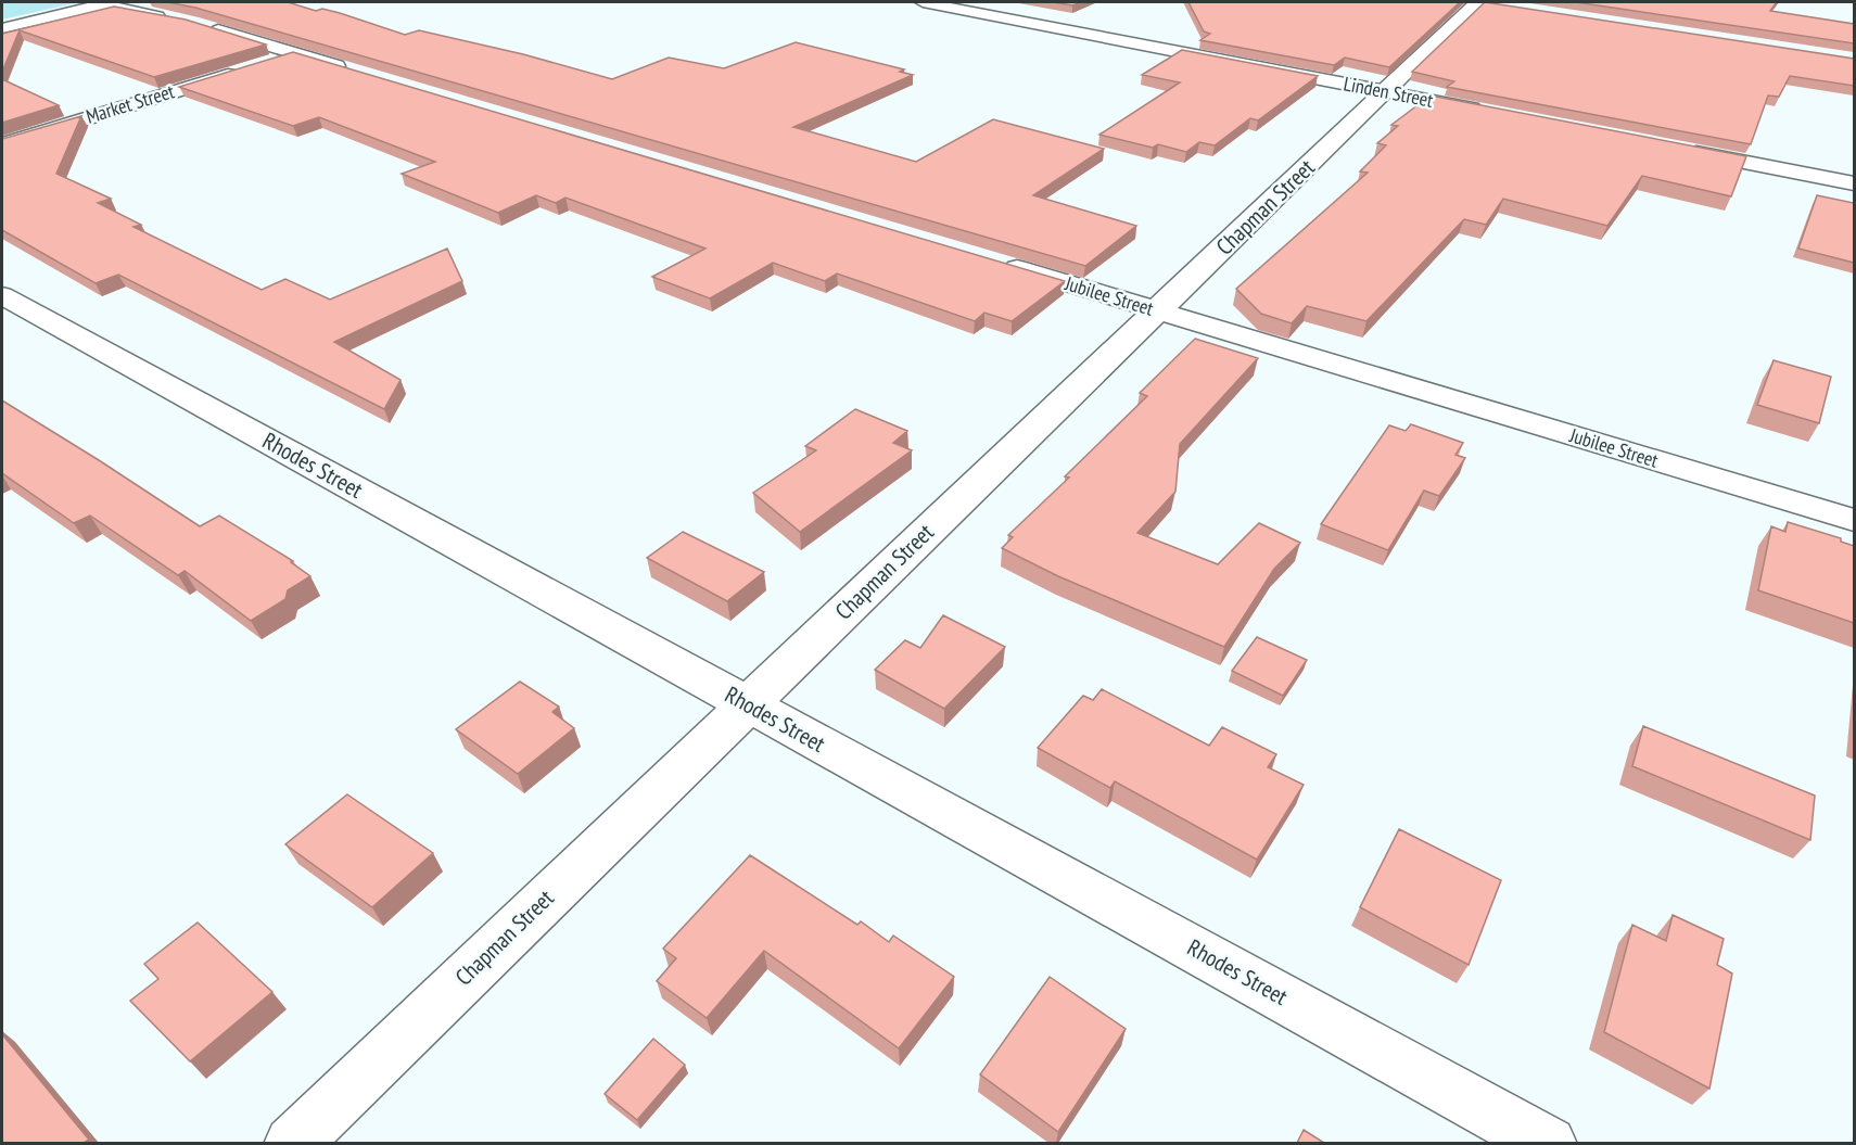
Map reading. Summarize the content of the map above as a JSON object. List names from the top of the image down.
{
  "streets": {
    "street": [
      "Linden Street",
      "Market Street",
      "Chapman Street",
      "Jubilee Street",
      "Rhodes Street"
    ]
  },
  "crossings": [
    ["Linden Street", "Chapman Street"],
    ["Chapman Street", "Jubilee Street"],
    ["Chapman Street", "Rhodes Street"]
  ]
}
